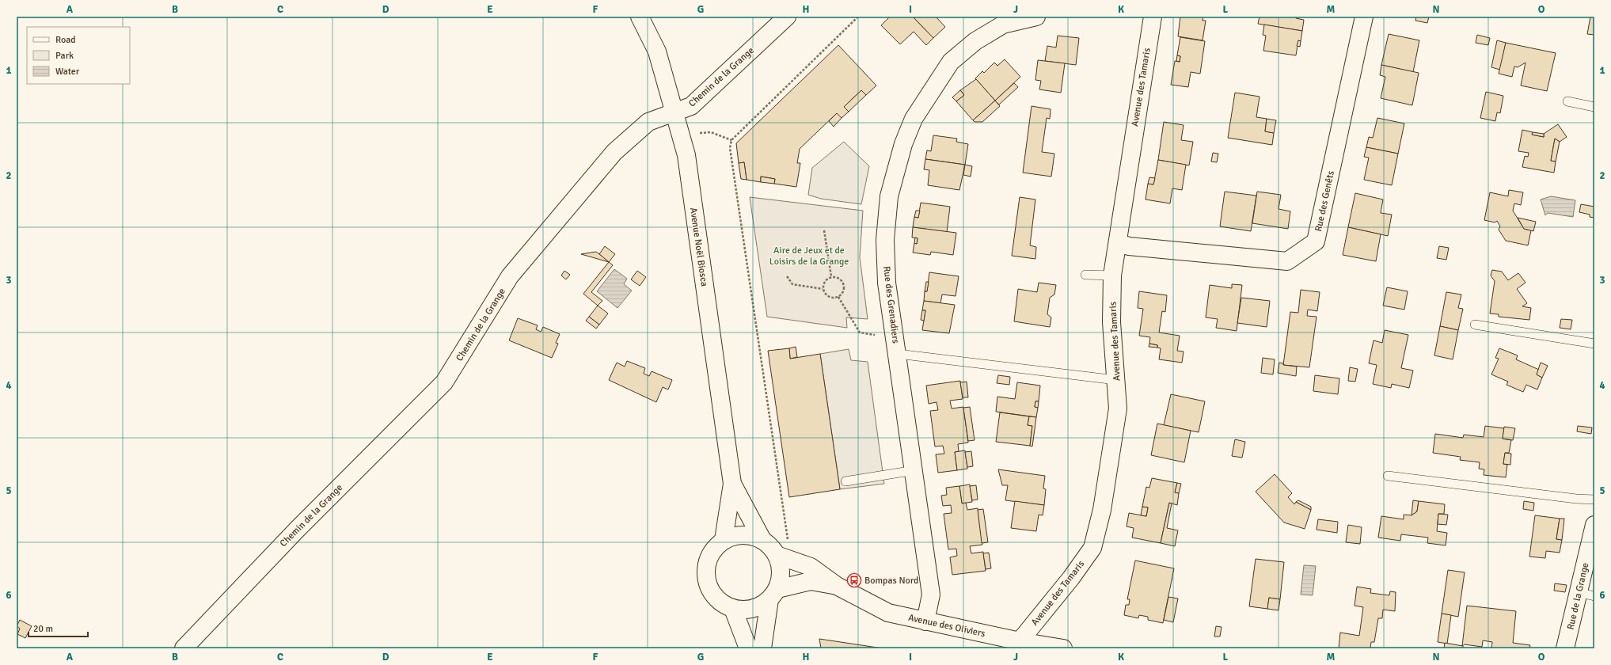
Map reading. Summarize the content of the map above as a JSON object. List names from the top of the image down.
{
  "streets": {
    "street": [
      "Chemin de la Grange",
      "Avenue des Tamaris",
      "Rue des Genêts",
      "Avenue Noël Biosca",
      "Rue des Grenadiers",
      "Rue de la Grange",
      "Avenue des Oliviers"
    ]
  },
  "crossings": [
    ["Chemin de la Grange", "Avenue Noël Biosca"],
    ["Avenue des Tamaris", "Rue des Genêts"],
    ["Avenue des Tamaris", "Avenue des Oliviers"],
    ["Rue des Grenadiers", "Avenue des Oliviers"]
  ],
  "parks": ["Aire de Jeux et de Loisirs de la Grange"],
  "places": {
    "bus stop": ["Bompas Nord"]
  },
  "legend": ["Road", "Park", "Water"],
  "scale_bar": "20 m",
  "grid": {
    "columns": [
      "A",
      "B",
      "C",
      "D",
      "E",
      "F",
      "G",
      "H",
      "I",
      "J",
      "K",
      "L",
      "M",
      "N",
      "O"
    ],
    "rows": [
      "1",
      "2",
      "3",
      "4",
      "5",
      "6"
    ]
  }
}
